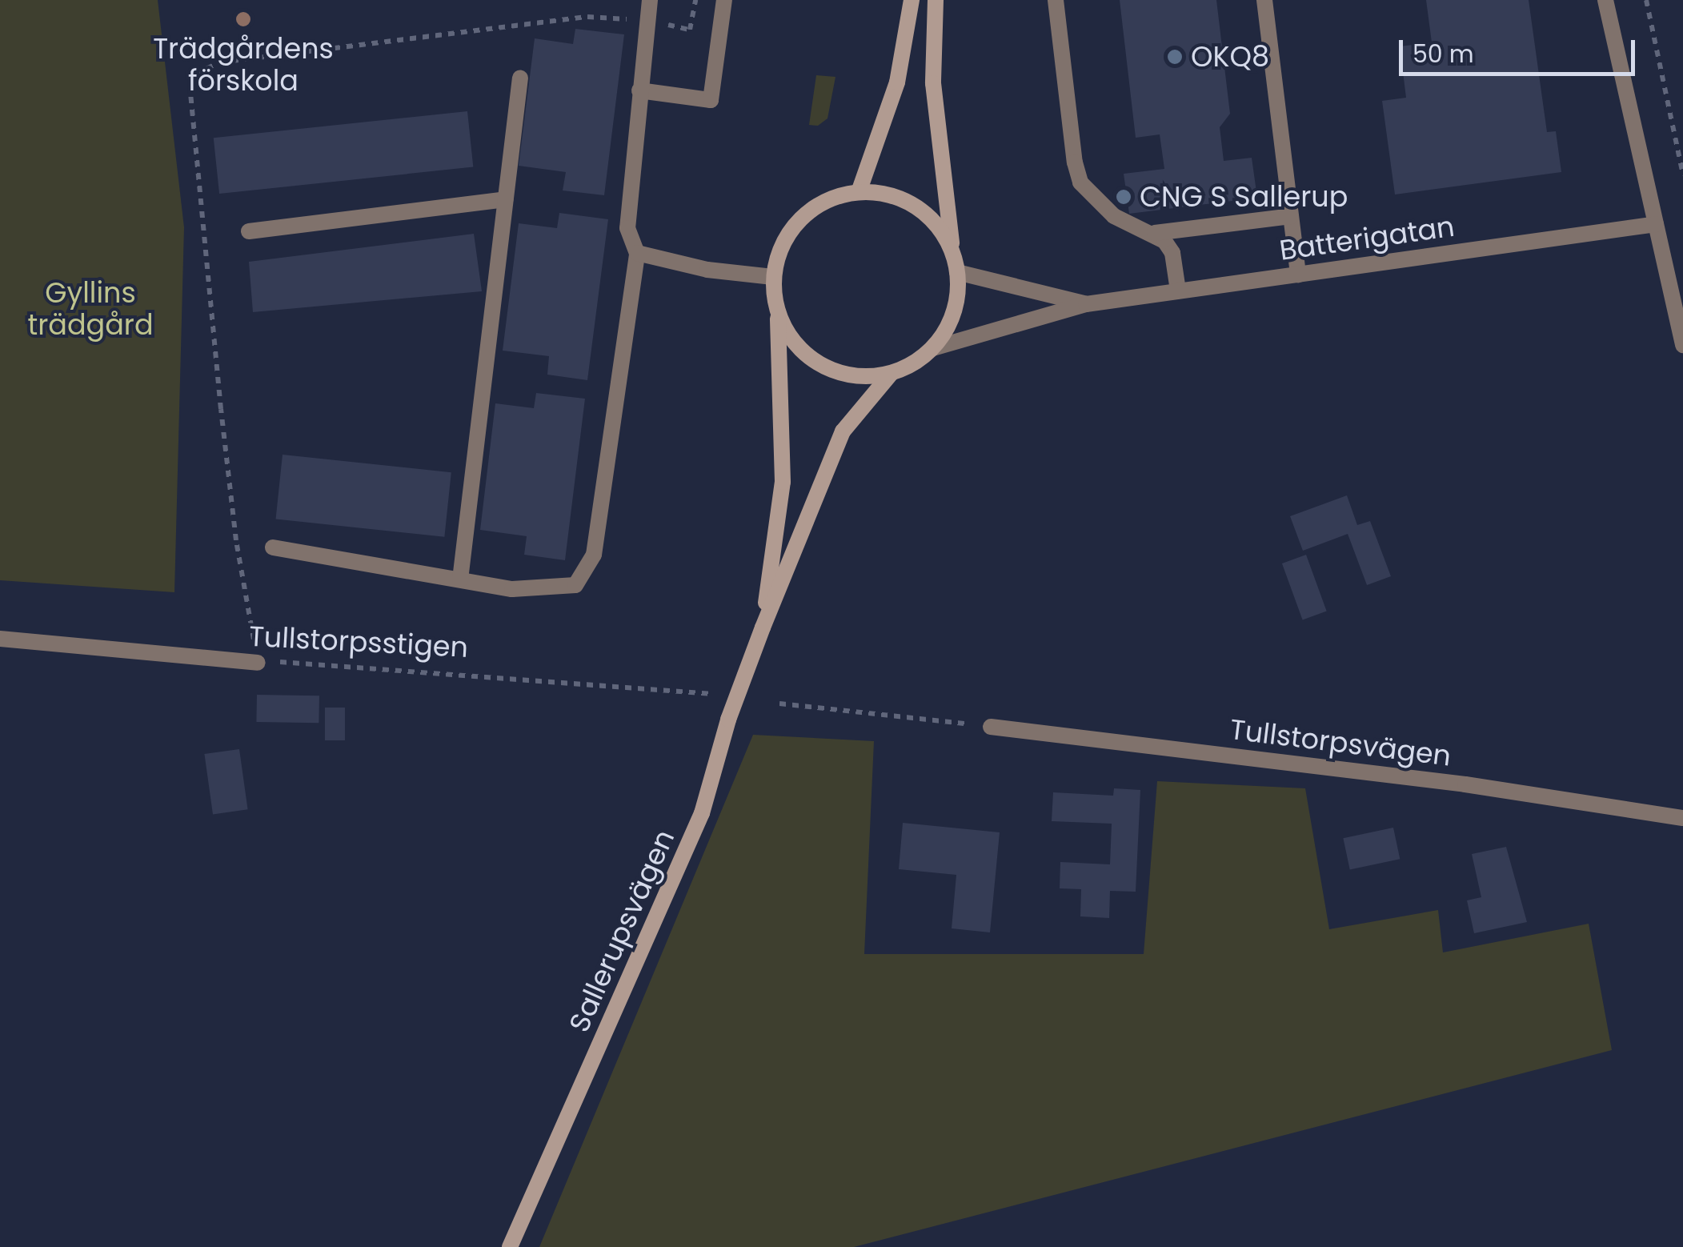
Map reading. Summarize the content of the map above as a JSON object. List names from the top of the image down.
{
  "streets": {
    "main road": ["Sallerupsvägen"],
    "street": ["Batterigatan", "Tullstorpsstigen", "Tullstorpsvägen"]
  },
  "crossings": [
    ["Batterigatan", "Sallerupsvägen"]
  ],
  "parks": ["Gyllins trädgård"],
  "places": ["Trädgårdens förskola", "OKQ8", "CNG S Sallerup"],
  "scale_bar": "50 m"
}
